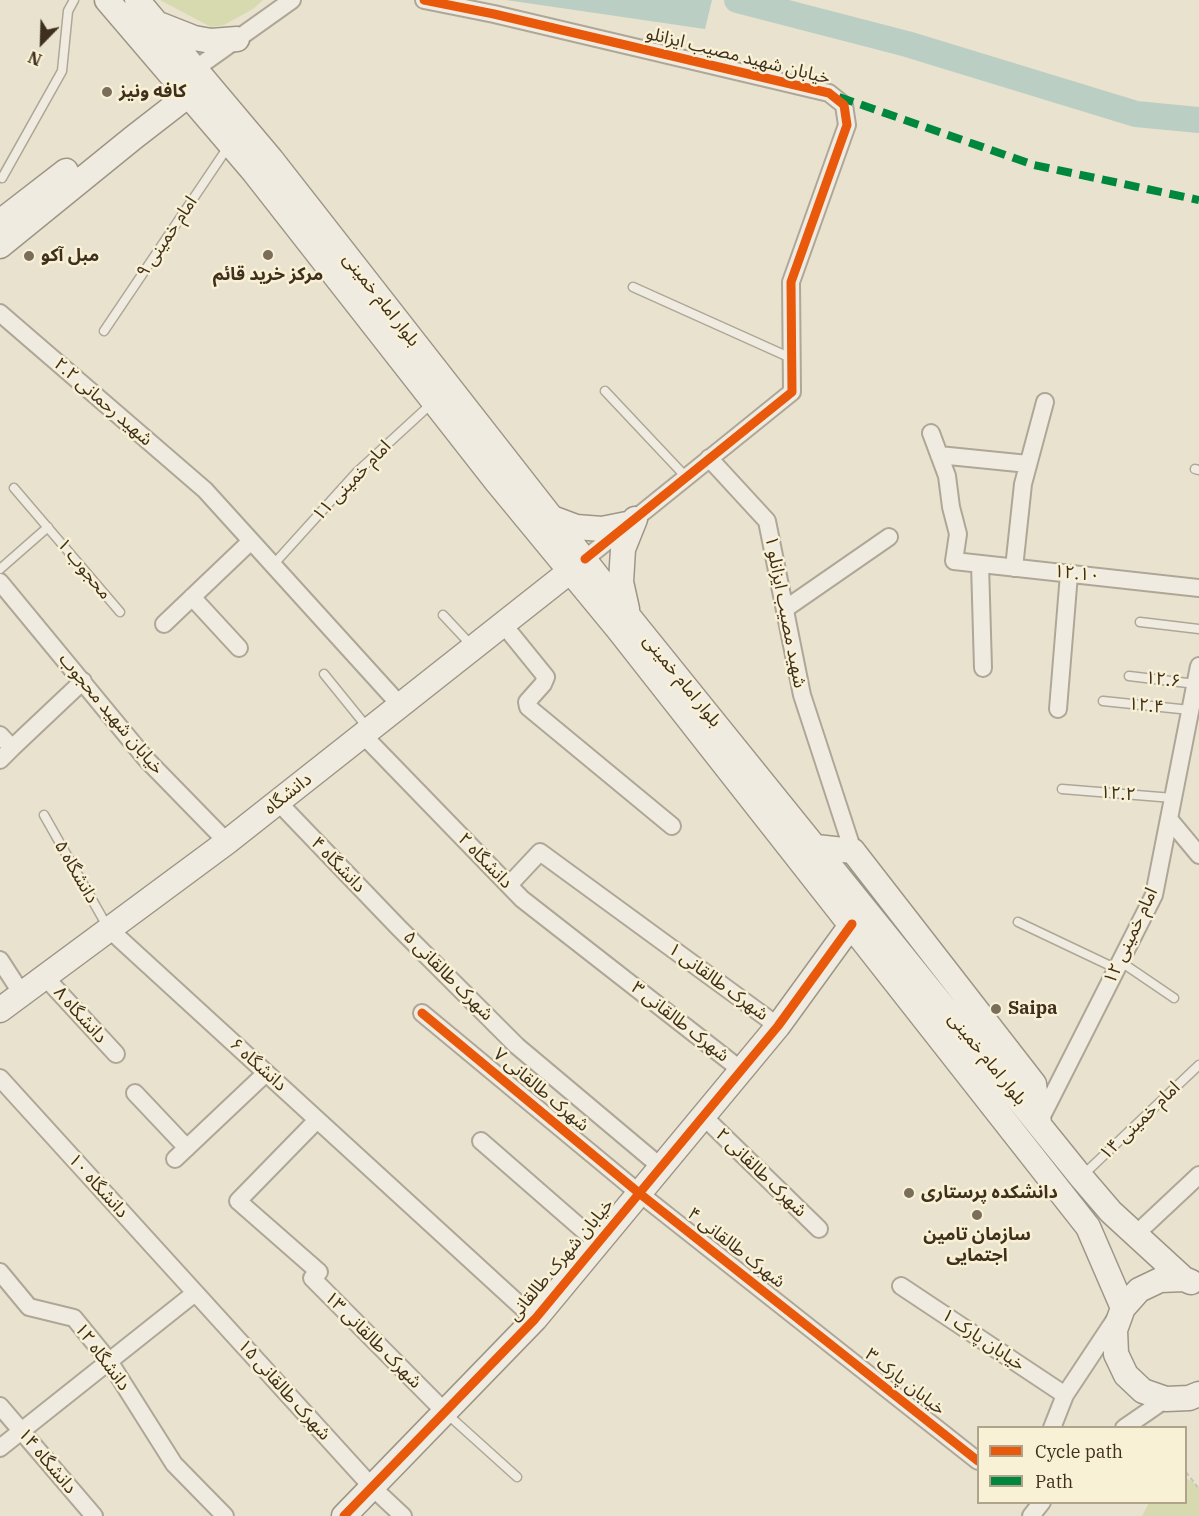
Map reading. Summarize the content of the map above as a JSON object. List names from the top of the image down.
{
  "streets": {
    "main road": ["بلوار امام خمینی", "دانشگاه", "خیابان شهرک طالقانی"],
    "street": [
      "خیابان شهید مصیب ایزانلو",
      "شهید رحمانی ۲.۲",
      "۱۲.۱۰",
      "شهید مصیب ایزانلو ۱",
      "خیابان شهید محجوب",
      "دانشگاه ۲",
      "دانشگاه ۴",
      "امام خمینی ۱۲",
      "شهرک طالقانی ۵",
      "شهرک طالقانی ۱",
      "دانشگاه ۸",
      "شهرک طالقانی ۳",
      "دانشگاه ۶",
      "شهرک طالقانی ۷",
      "شهرک طالقانی ۲",
      "دانشگاه ۱۰",
      "شهرک طالقانی ۴",
      "شهرک طالقانی ۱۳",
      "خیابان پارک ۱",
      "دانشگاه ۱۲",
      "خیابان پارک ۳",
      "شهرک طالقانی ۱۵",
      "دانشگاه ۱۴"
    ],
    "lane": [
      "امام خمینی ۹",
      "امام خمینی ۱۱",
      "محجوب ۱",
      "۱۲.۶",
      "۱۲.۴",
      "۱۲.۲",
      "دانشگاه ۵",
      "امام خمینی ۱۴"
    ]
  },
  "crossings": [
    ["خیابان شهید مصیب ایزانلو", "بلوار امام خمینی"],
    ["خیابان شهید مصیب ایزانلو", "شهید مصیب ایزانلو ۱"],
    ["خیابان شهید مصیب ایزانلو", "دانشگاه"],
    ["امام خمینی ۹", "بلوار امام خمینی"],
    ["بلوار امام خمینی", "امام خمینی ۱۱"],
    ["بلوار امام خمینی", "دانشگاه"],
    ["بلوار امام خمینی", "امام خمینی ۱۲"],
    ["بلوار امام خمینی", "امام خمینی ۱۴"],
    ["بلوار امام خمینی", "خیابان شهرک طالقانی"],
    ["شهید رحمانی ۲.۲", "امام خمینی ۱۱"],
    ["شهید رحمانی ۲.۲", "دانشگاه"],
    ["۱۲.۶", "امام خمینی ۱۲"],
    ["۱۲.۴", "امام خمینی ۱۲"],
    ["خیابان شهید محجوب", "دانشگاه"],
    ["دانشگاه", "دانشگاه ۲"],
    ["دانشگاه", "دانشگاه ۴"],
    ["دانشگاه", "دانشگاه ۵"],
    ["دانشگاه", "دانشگاه ۸"],
    ["دانشگاه", "دانشگاه ۶"],
    ["۱۲.۲", "امام خمینی ۱۲"],
    ["دانشگاه ۲", "شهرک طالقانی ۱"],
    ["دانشگاه ۲", "شهرک طالقانی ۳"],
    ["دانشگاه ۴", "شهرک طالقانی ۵"],
    ["دانشگاه ۵", "دانشگاه ۶"],
    ["شهرک طالقانی ۵", "خیابان شهرک طالقانی"],
    ["شهرک طالقانی ۱", "خیابان شهرک طالقانی"],
    ["شهرک طالقانی ۳", "خیابان شهرک طالقانی"],
    ["دانشگاه ۶", "خیابان شهرک طالقانی"],
    ["دانشگاه ۶", "شهرک طالقانی ۱۳"],
    ["شهرک طالقانی ۷", "شهرک طالقانی ۴"],
    ["شهرک طالقانی ۷", "خیابان شهرک طالقانی"],
    ["شهرک طالقانی ۲", "خیابان شهرک طالقانی"],
    ["دانشگاه ۱۰", "شهرک طالقانی ۱۵"],
    ["شهرک طالقانی ۴", "خیابان شهرک طالقانی"],
    ["شهرک طالقانی ۴", "خیابان پارک ۳"],
    ["خیابان شهرک طالقانی", "شهرک طالقانی ۱۳"],
    ["خیابان شهرک طالقانی", "شهرک طالقانی ۱۵"]
  ],
  "places": [
    "کافه ونیز",
    "مرکز خرید قائم",
    "مبل آکو",
    "Saipa",
    "دانشکده پرستاری",
    "سازمان تامین اجتمایی"
  ],
  "legend": ["Cycle path", "Path"],
  "north": "bottom left"
}
